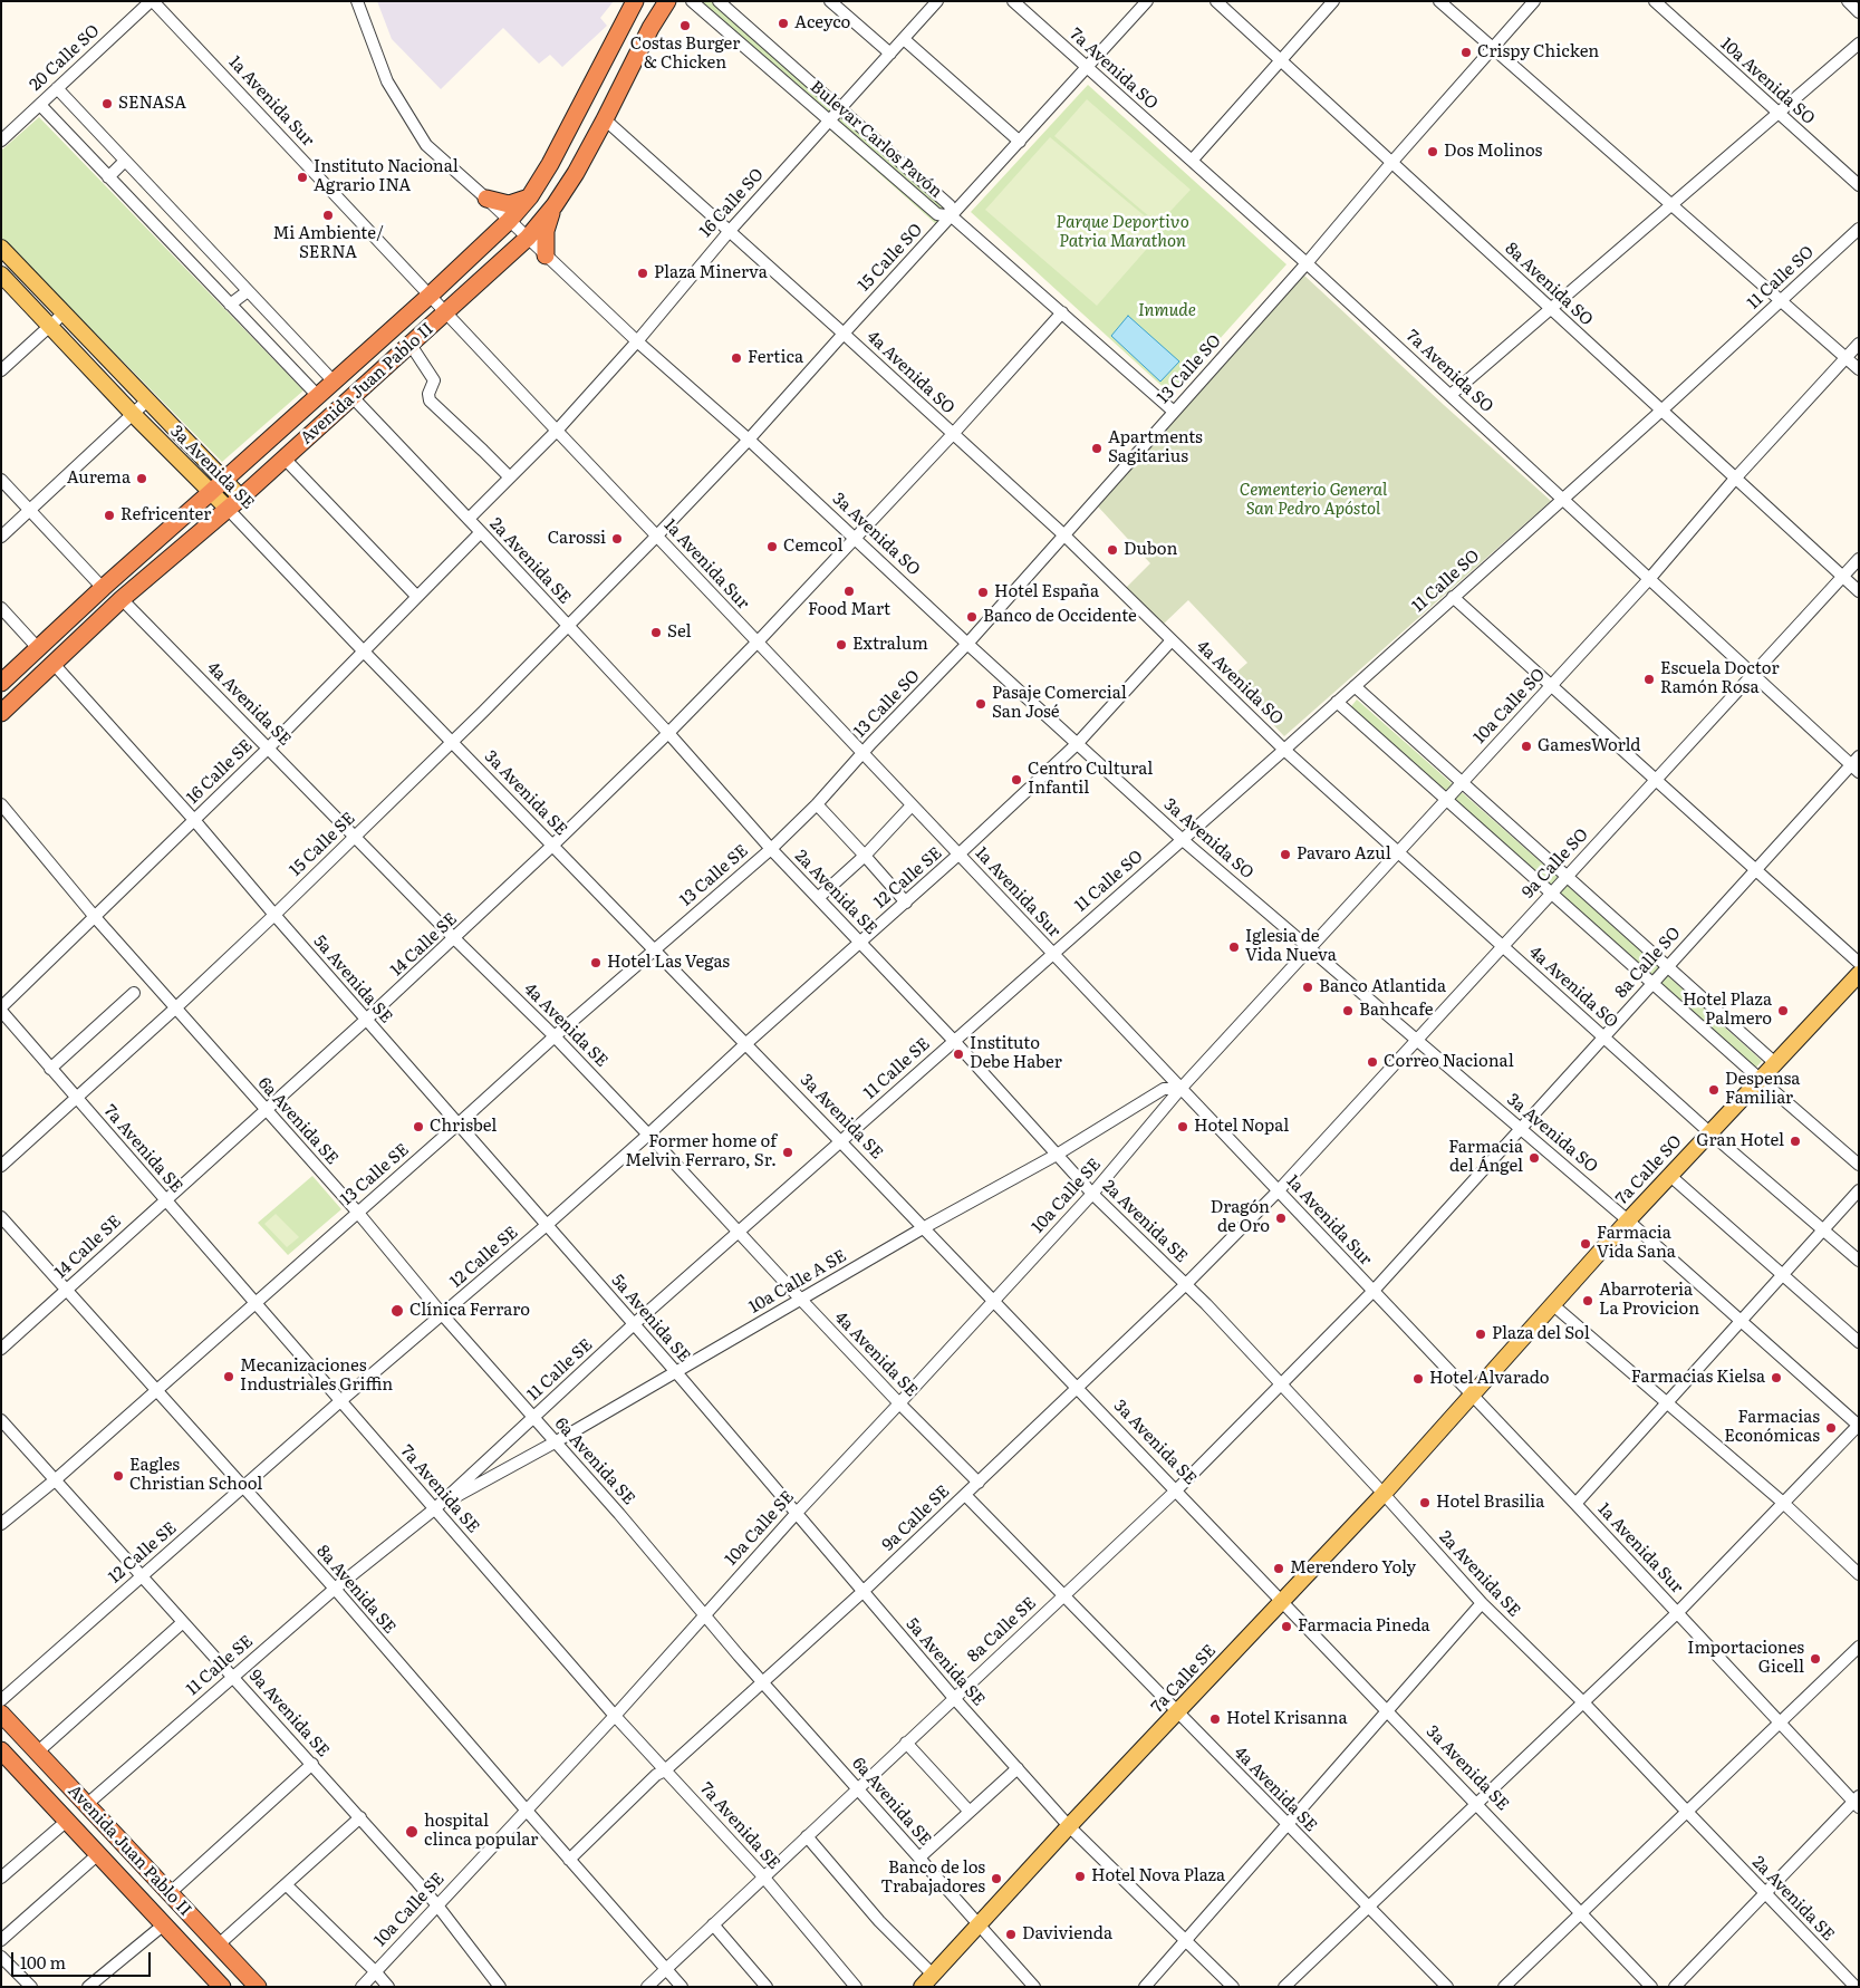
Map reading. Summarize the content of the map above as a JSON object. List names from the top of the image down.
{
  "streets": {
    "highway": ["Avenida Juan Pablo II"],
    "main road": ["3a Avenida SE", "7a Calle SO", "7a Calle SE"],
    "street": [
      "20 Calle SO",
      "7a Avenida SO",
      "10a Avenida SO",
      "1a Avenida Sur",
      "Bulevar Carlos Pavón",
      "16 Calle SO",
      "15 Calle SO",
      "11 Calle SO",
      "8a Avenida SO",
      "13 Calle SO",
      "4a Avenida SO",
      "3a Avenida SO",
      "2a Avenida SE",
      "4a Avenida SE",
      "10a Calle SO",
      "16 Calle SE",
      "15 Calle SE",
      "9a Calle SO",
      "13 Calle SE",
      "12 Calle SE",
      "14 Calle SE",
      "8a Calle SO",
      "5a Avenida SE",
      "11 Calle SE",
      "6a Avenida SE",
      "7a Avenida SE",
      "10a Calle SE",
      "10a Calle A SE",
      "9a Calle SE",
      "8a Avenida SE",
      "8a Calle SE",
      "9a Avenida SE"
    ]
  },
  "crossings": [
    ["20 Calle SO", "1a Avenida Sur"],
    ["7a Avenida SO", "15 Calle SO"],
    ["7a Avenida SO", "11 Calle SO"],
    ["7a Avenida SO", "13 Calle SO"],
    ["7a Avenida SO", "10a Calle SO"],
    ["7a Avenida SO", "9a Calle SO"],
    ["7a Avenida SO", "8a Calle SO"],
    ["1a Avenida Sur", "16 Calle SO"],
    ["1a Avenida Sur", "15 Calle SO"],
    ["1a Avenida Sur", "11 Calle SO"],
    ["1a Avenida Sur", "13 Calle SO"],
    ["1a Avenida Sur", "Avenida Juan Pablo II"],
    ["1a Avenida Sur", "10a Calle SO"],
    ["1a Avenida Sur", "15 Calle SE"],
    ["1a Avenida Sur", "9a Calle SO"],
    ["1a Avenida Sur", "13 Calle SE"],
    ["1a Avenida Sur", "12 Calle SE"],
    ["1a Avenida Sur", "14 Calle SE"],
    ["1a Avenida Sur", "8a Calle SO"],
    ["1a Avenida Sur", "11 Calle SE"],
    ["1a Avenida Sur", "7a Calle SO"],
    ["1a Avenida Sur", "10a Calle SE"],
    ["1a Avenida Sur", "10a Calle A SE"],
    ["1a Avenida Sur", "9a Calle SE"],
    ["1a Avenida Sur", "8a Calle SE"],
    ["1a Avenida Sur", "7a Calle SE"],
    ["Bulevar Carlos Pavón", "16 Calle SO"],
    ["Bulevar Carlos Pavón", "15 Calle SO"],
    ["16 Calle SO", "4a Avenida SO"],
    ["16 Calle SO", "3a Avenida SO"],
    ["15 Calle SO", "4a Avenida SO"],
    ["15 Calle SO", "3a Avenida SO"],
    ["15 Calle SO", "15 Calle SE"],
    ["11 Calle SO", "8a Avenida SO"],
    ["11 Calle SO", "4a Avenida SO"],
    ["11 Calle SO", "3a Avenida SO"],
    ["11 Calle SO", "11 Calle SE"],
    ["8a Avenida SO", "13 Calle SO"],
    ["8a Avenida SO", "10a Calle SO"],
    ["8a Avenida SO", "9a Calle SO"],
    ["13 Calle SO", "4a Avenida SO"],
    ["13 Calle SO", "3a Avenida SO"],
    ["13 Calle SO", "13 Calle SE"],
    ["4a Avenida SO", "Avenida Juan Pablo II"],
    ["4a Avenida SO", "10a Calle SO"],
    ["4a Avenida SO", "9a Calle SO"],
    ["4a Avenida SO", "12 Calle SE"],
    ["4a Avenida SO", "14 Calle SE"],
    ["4a Avenida SO", "8a Calle SO"],
    ["4a Avenida SO", "7a Calle SO"],
    ["Avenida Juan Pablo II", "3a Avenida SE"],
    ["Avenida Juan Pablo II", "3a Avenida SO"],
    ["Avenida Juan Pablo II", "2a Avenida SE"],
    ["Avenida Juan Pablo II", "4a Avenida SE"],
    ["Avenida Juan Pablo II", "5a Avenida SE"],
    ["Avenida Juan Pablo II", "11 Calle SE"],
    ["3a Avenida SE", "16 Calle SE"],
    ["3a Avenida SE", "15 Calle SE"],
    ["3a Avenida SE", "13 Calle SE"],
    ["3a Avenida SE", "12 Calle SE"],
    ["3a Avenida SE", "14 Calle SE"],
    ["3a Avenida SE", "11 Calle SE"],
    ["3a Avenida SE", "10a Calle SE"],
    ["3a Avenida SE", "10a Calle A SE"],
    ["3a Avenida SE", "9a Calle SE"],
    ["3a Avenida SE", "8a Calle SE"],
    ["3a Avenida SE", "7a Calle SE"],
    ["3a Avenida SO", "10a Calle SO"],
    ["3a Avenida SO", "9a Calle SO"],
    ["3a Avenida SO", "12 Calle SE"],
    ["3a Avenida SO", "14 Calle SE"],
    ["3a Avenida SO", "8a Calle SO"],
    ["3a Avenida SO", "7a Calle SO"],
    ["2a Avenida SE", "16 Calle SE"],
    ["2a Avenida SE", "15 Calle SE"],
    ["2a Avenida SE", "13 Calle SE"],
    ["2a Avenida SE", "12 Calle SE"],
    ["2a Avenida SE", "14 Calle SE"],
    ["2a Avenida SE", "11 Calle SE"],
    ["2a Avenida SE", "10a Calle SE"],
    ["2a Avenida SE", "10a Calle A SE"],
    ["2a Avenida SE", "9a Calle SE"],
    ["2a Avenida SE", "8a Calle SE"],
    ["2a Avenida SE", "7a Calle SE"],
    ["4a Avenida SE", "16 Calle SE"],
    ["4a Avenida SE", "15 Calle SE"],
    ["4a Avenida SE", "13 Calle SE"],
    ["4a Avenida SE", "12 Calle SE"],
    ["4a Avenida SE", "14 Calle SE"],
    ["4a Avenida SE", "11 Calle SE"],
    ["4a Avenida SE", "10a Calle SE"],
    ["4a Avenida SE", "10a Calle A SE"],
    ["4a Avenida SE", "9a Calle SE"],
    ["4a Avenida SE", "8a Calle SE"],
    ["4a Avenida SE", "7a Calle SE"],
    ["10a Calle SO", "10a Calle SE"],
    ["10a Calle SO", "10a Calle A SE"],
    ["16 Calle SE", "5a Avenida SE"],
    ["16 Calle SE", "6a Avenida SE"],
    ["16 Calle SE", "7a Avenida SE"],
    ["15 Calle SE", "5a Avenida SE"],
    ["15 Calle SE", "6a Avenida SE"],
    ["15 Calle SE", "7a Avenida SE"],
    ["9a Calle SO", "9a Calle SE"],
    ["13 Calle SE", "5a Avenida SE"],
    ["13 Calle SE", "6a Avenida SE"],
    ["13 Calle SE", "7a Avenida SE"],
    ["13 Calle SE", "8a Avenida SE"],
    ["13 Calle SE", "9a Avenida SE"],
    ["12 Calle SE", "5a Avenida SE"],
    ["12 Calle SE", "6a Avenida SE"],
    ["12 Calle SE", "7a Avenida SE"],
    ["12 Calle SE", "8a Avenida SE"],
    ["12 Calle SE", "9a Avenida SE"],
    ["14 Calle SE", "5a Avenida SE"],
    ["14 Calle SE", "6a Avenida SE"],
    ["14 Calle SE", "7a Avenida SE"],
    ["14 Calle SE", "8a Avenida SE"],
    ["8a Calle SO", "8a Calle SE"],
    ["5a Avenida SE", "11 Calle SE"],
    ["5a Avenida SE", "10a Calle SE"],
    ["5a Avenida SE", "10a Calle A SE"],
    ["5a Avenida SE", "9a Calle SE"],
    ["5a Avenida SE", "8a Calle SE"],
    ["5a Avenida SE", "7a Calle SE"],
    ["11 Calle SE", "6a Avenida SE"],
    ["11 Calle SE", "7a Avenida SE"],
    ["11 Calle SE", "10a Calle A SE"],
    ["11 Calle SE", "8a Avenida SE"],
    ["11 Calle SE", "9a Avenida SE"],
    ["6a Avenida SE", "10a Calle SE"],
    ["6a Avenida SE", "10a Calle A SE"],
    ["6a Avenida SE", "9a Calle SE"],
    ["6a Avenida SE", "8a Calle SE"],
    ["6a Avenida SE", "7a Calle SE"],
    ["7a Avenida SE", "10a Calle SE"],
    ["7a Avenida SE", "10a Calle A SE"],
    ["7a Avenida SE", "9a Calle SE"],
    ["7a Avenida SE", "8a Calle SE"],
    ["7a Calle SO", "7a Calle SE"],
    ["10a Calle SE", "10a Calle A SE"],
    ["10a Calle SE", "8a Avenida SE"],
    ["10a Calle SE", "9a Avenida SE"],
    ["9a Calle SE", "8a Avenida SE"],
    ["8a Avenida SE", "8a Calle SE"]
  ],
  "parks": ["Parque Deportivo Patria Marathon", "Inmude", "Cementerio General San Pedro Apóstol"],
  "places": [
    "Aceyco",
    "Costas Burger & Chicken",
    "Crispy Chicken",
    "SENASA",
    "Dos Molinos",
    "Instituto Nacional Agrario INA",
    "Mi Ambiente/ SERNA",
    "Plaza Minerva",
    "Fertica",
    "Apartments Sagitarius",
    "Aurema",
    "Refricenter",
    "Carossi",
    "Cemcol",
    "Dubon",
    "Food Mart",
    "Hotel España",
    "Banco de Occidente",
    "Sel",
    "Extralum",
    "Escuela Doctor Ramón Rosa",
    "Pasaje Comercial San José",
    "GamesWorld",
    "Centro Cultural Infantil",
    "Pavaro Azul",
    "Iglesia de Vida Nueva",
    "Hotel Las Vegas",
    "Banco Atlantida",
    "Banhcafe",
    "Hotel Plaza Palmero",
    "Instituto Debe Haber",
    "Correo Nacional",
    "Despensa Familiar",
    "Chrisbel",
    "Hotel Nopal",
    "Gran Hotel",
    "Former home of Melvin Ferraro, Sr.",
    "Farmacia del Ángel",
    "Dragón de Oro",
    "Farmacia Vida Sana",
    "Abarroteria La Provicion",
    "Clínica Ferraro",
    "Plaza del Sol",
    "Mecanizaciones Industriales Griffin",
    "Farmacias Kielsa",
    "Hotel Alvarado",
    "Farmacias Económicas",
    "Eagles Christian School",
    "Hotel Brasilia",
    "Merendero Yoly",
    "Farmacia Pineda",
    "Importaciones Gicell",
    "Hotel Krisanna",
    "hospital clinca popular",
    "Hotel Nova Plaza",
    "Banco de los Trabajadores",
    "Davivienda"
  ],
  "scale_bar": "100 m"
}
